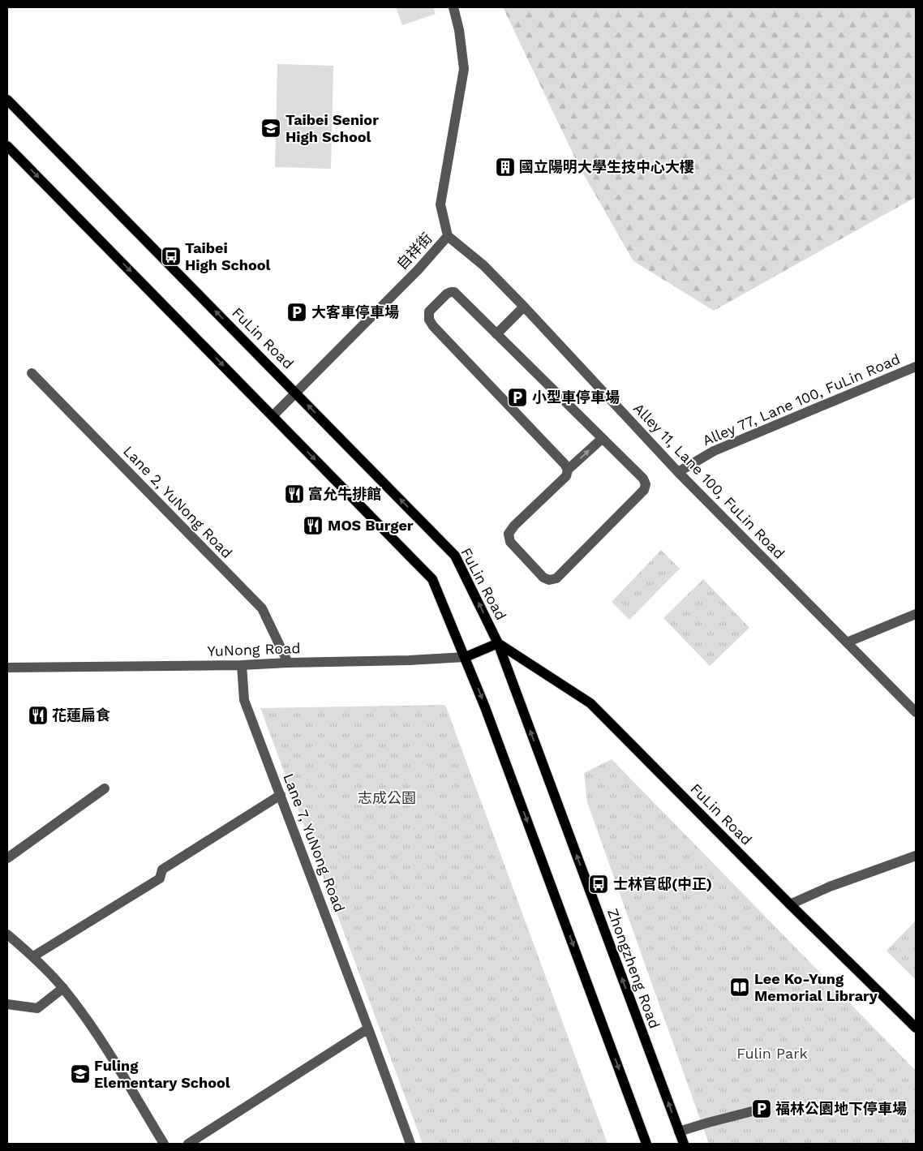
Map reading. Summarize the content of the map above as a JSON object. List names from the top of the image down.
{
  "streets": {
    "main road": ["FuLin Road", "YuNong Road", "Zhongzheng Road"],
    "street": [
      "自祥街",
      "Alley 77, Lane 100, FuLin Road",
      "Alley 11, Lane 100, FuLin Road",
      "Lane 2, YuNong Road",
      "Lane 7, YuNong Road"
    ]
  },
  "crossings": [
    ["自祥街", "FuLin Road"],
    ["自祥街", "Alley 11, Lane 100, FuLin Road"],
    ["FuLin Road", "YuNong Road"],
    ["FuLin Road", "Zhongzheng Road"],
    ["Alley 77, Lane 100, FuLin Road", "Alley 11, Lane 100, FuLin Road"],
    ["Lane 2, YuNong Road", "YuNong Road"],
    ["YuNong Road", "Lane 7, YuNong Road"],
    ["YuNong Road", "Zhongzheng Road"]
  ],
  "parks": ["志成公園", "Fulin Park"],
  "places": {
    "school or university": ["Taibei Senior High School", "Fuling Elementary School"],
    "building": ["國立陽明大學生技中心大樓"],
    "bus stop": ["Taibei High School", "士林官邸(中正)"],
    "parking": ["大客車停車場", "小型車停車場", "福林公園地下停車場"],
    "restaurant": ["富允牛排館", "MOS Burger", "花蓮扁食"],
    "library": ["Lee Ko-Yung Memorial Library"]
  }
}
